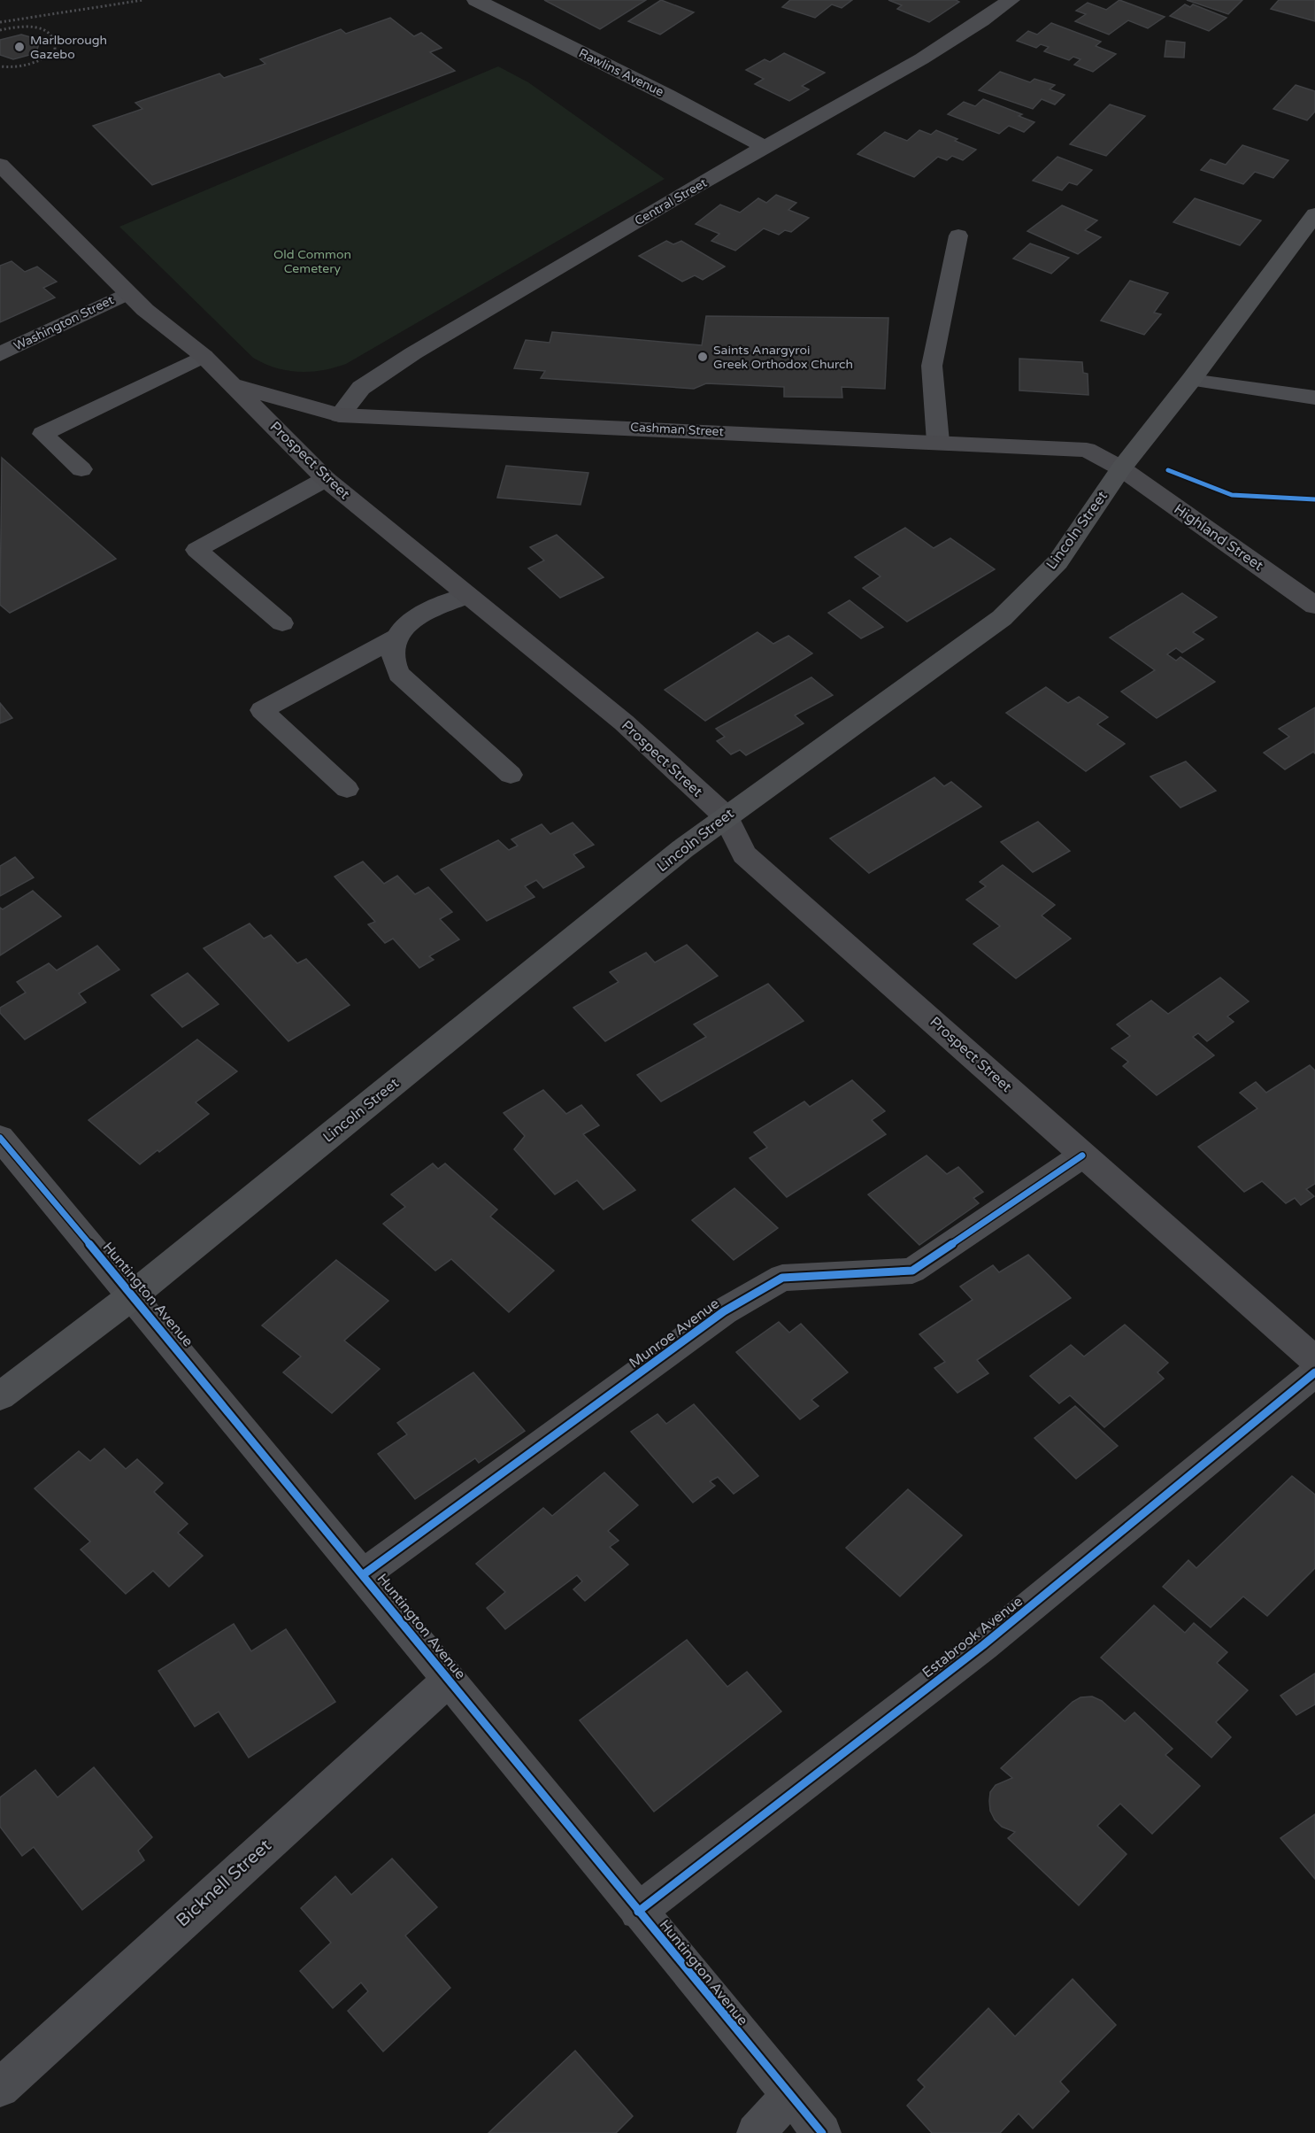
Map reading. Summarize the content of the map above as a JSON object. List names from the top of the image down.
{
  "streets": {
    "main road": [
      "Cashman Street",
      "Prospect Street",
      "Lincoln Street",
      "Highland Street"
    ],
    "street": [
      "Rawlins Avenue",
      "Central Street",
      "Washington Street",
      "Huntington Avenue",
      "Munroe Avenue",
      "Estabrook Avenue",
      "Bicknell Street"
    ]
  },
  "crossings": [
    ["Rawlins Avenue", "Central Street"],
    ["Central Street", "Cashman Street"],
    ["Washington Street", "Prospect Street"],
    ["Cashman Street", "Prospect Street"],
    ["Cashman Street", "Lincoln Street"],
    ["Cashman Street", "Highland Street"],
    ["Prospect Street", "Lincoln Street"],
    ["Prospect Street", "Munroe Avenue"],
    ["Lincoln Street", "Highland Street"],
    ["Lincoln Street", "Huntington Avenue"],
    ["Huntington Avenue", "Munroe Avenue"],
    ["Huntington Avenue", "Estabrook Avenue"],
    ["Huntington Avenue", "Bicknell Street"]
  ],
  "parks": ["Old Common Cemetery"],
  "places": ["Marlborough Gazebo", "Saints Anargyroi Greek Orthodox Church"]
}
